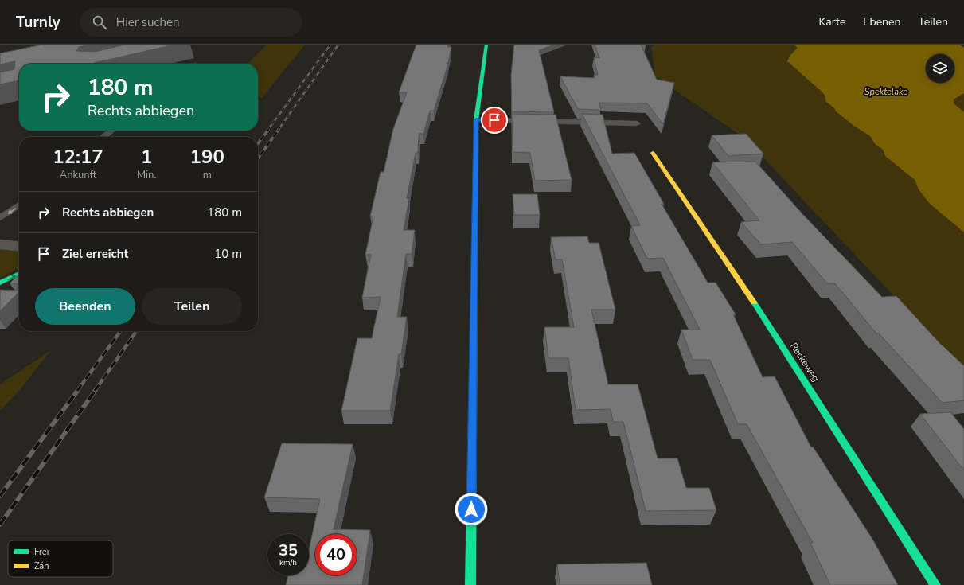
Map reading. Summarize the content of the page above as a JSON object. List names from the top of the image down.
{
  "streets": {
    "street": ["Reckeweg"]
  },
  "water": ["Spektelake"],
  "legend": ["Frei", "Zäh"],
  "page": {
    "header": "Turnly",
    "search": "Hier suchen",
    "nav": ["Karte", "Ebenen", "Teilen"],
    "turn": ["180 m", "Rechts abbiegen"],
    "eta": [
      "12:17",
      "Ankunft",
      "1",
      "Min.",
      "190",
      "m"
    ],
    "list": [
      {
        "name": "Rechts abbiegen",
        "value": "180 m"
      },
      {
        "name": "Ziel erreicht",
        "value": "10 m"
      }
    ],
    "buttons": ["Beenden", "Teilen"],
    "speed": "35 km/h",
    "limit": "40"
  }
}
